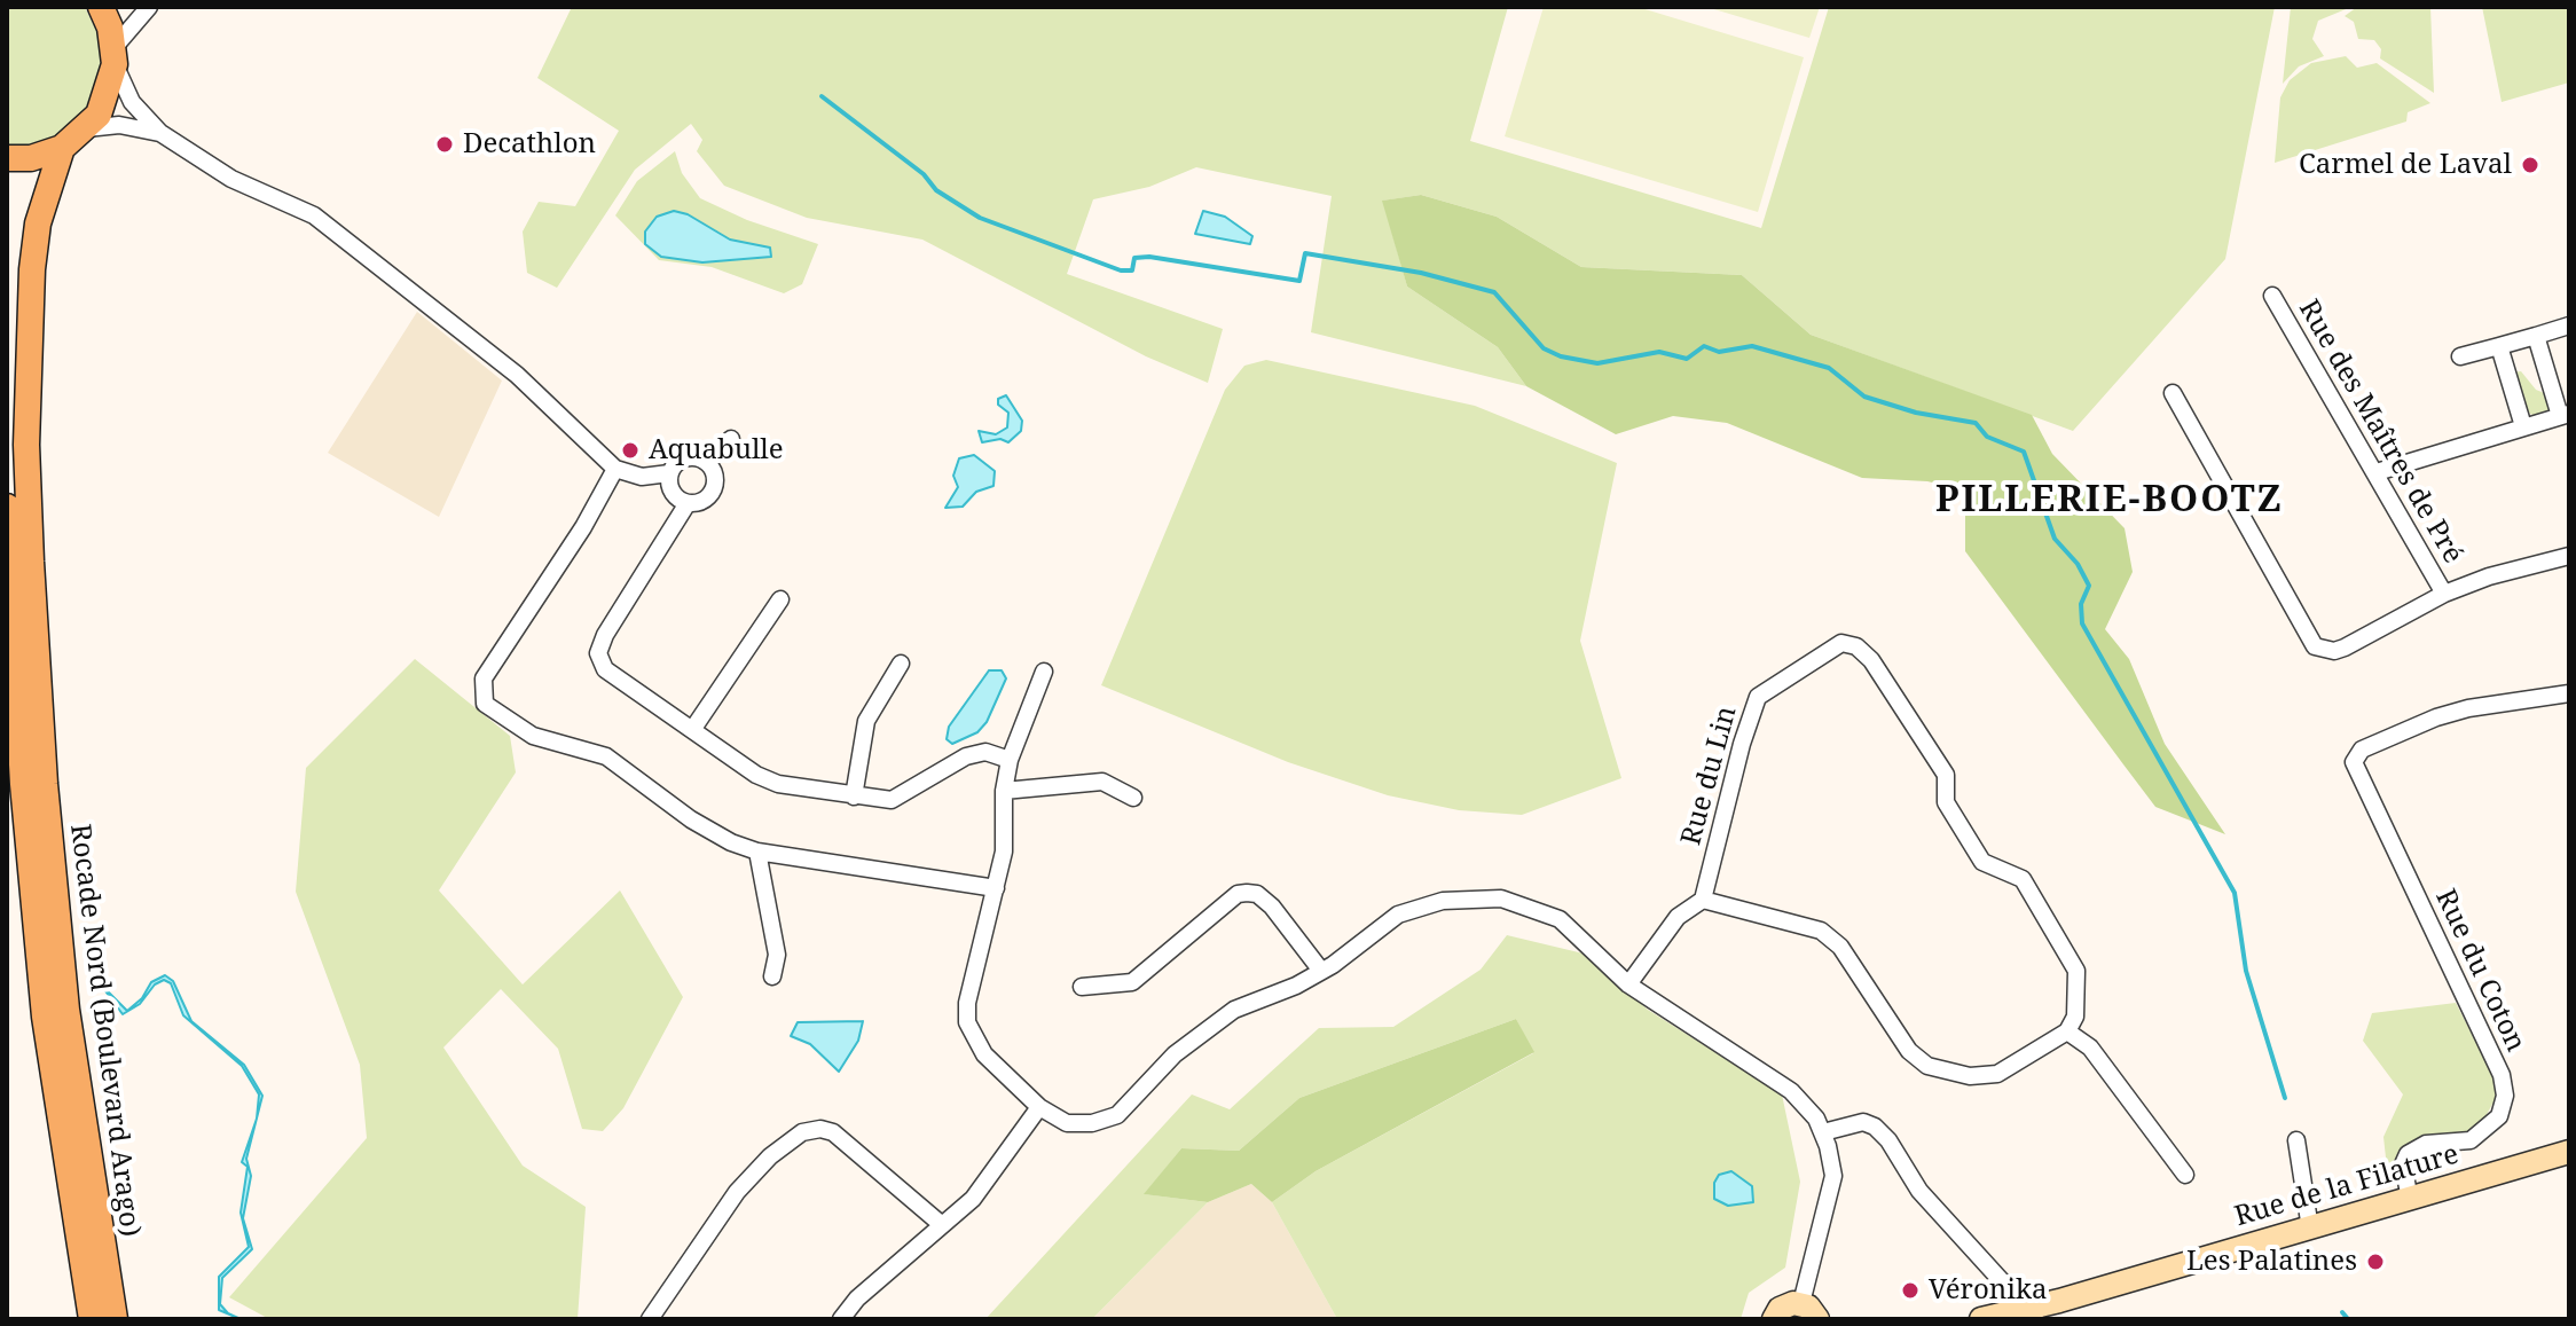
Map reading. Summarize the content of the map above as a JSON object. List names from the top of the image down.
{
  "streets": {
    "main road": ["Rocade Nord (Boulevard Arago)"],
    "street": [
      "Rue des Maîtres de Pré",
      "Rue du Lin",
      "Rue du Coton",
      "Rue de la Filature"
    ]
  },
  "crossings": [
    ["Rue du Coton", "Rue de la Filature"]
  ],
  "districts": ["PILLERIE-BOOTZ"],
  "places": [
    "Decathlon",
    "Carmel de Laval",
    "Aquabulle",
    "Les Palatines",
    "Véronika"
  ]
}
